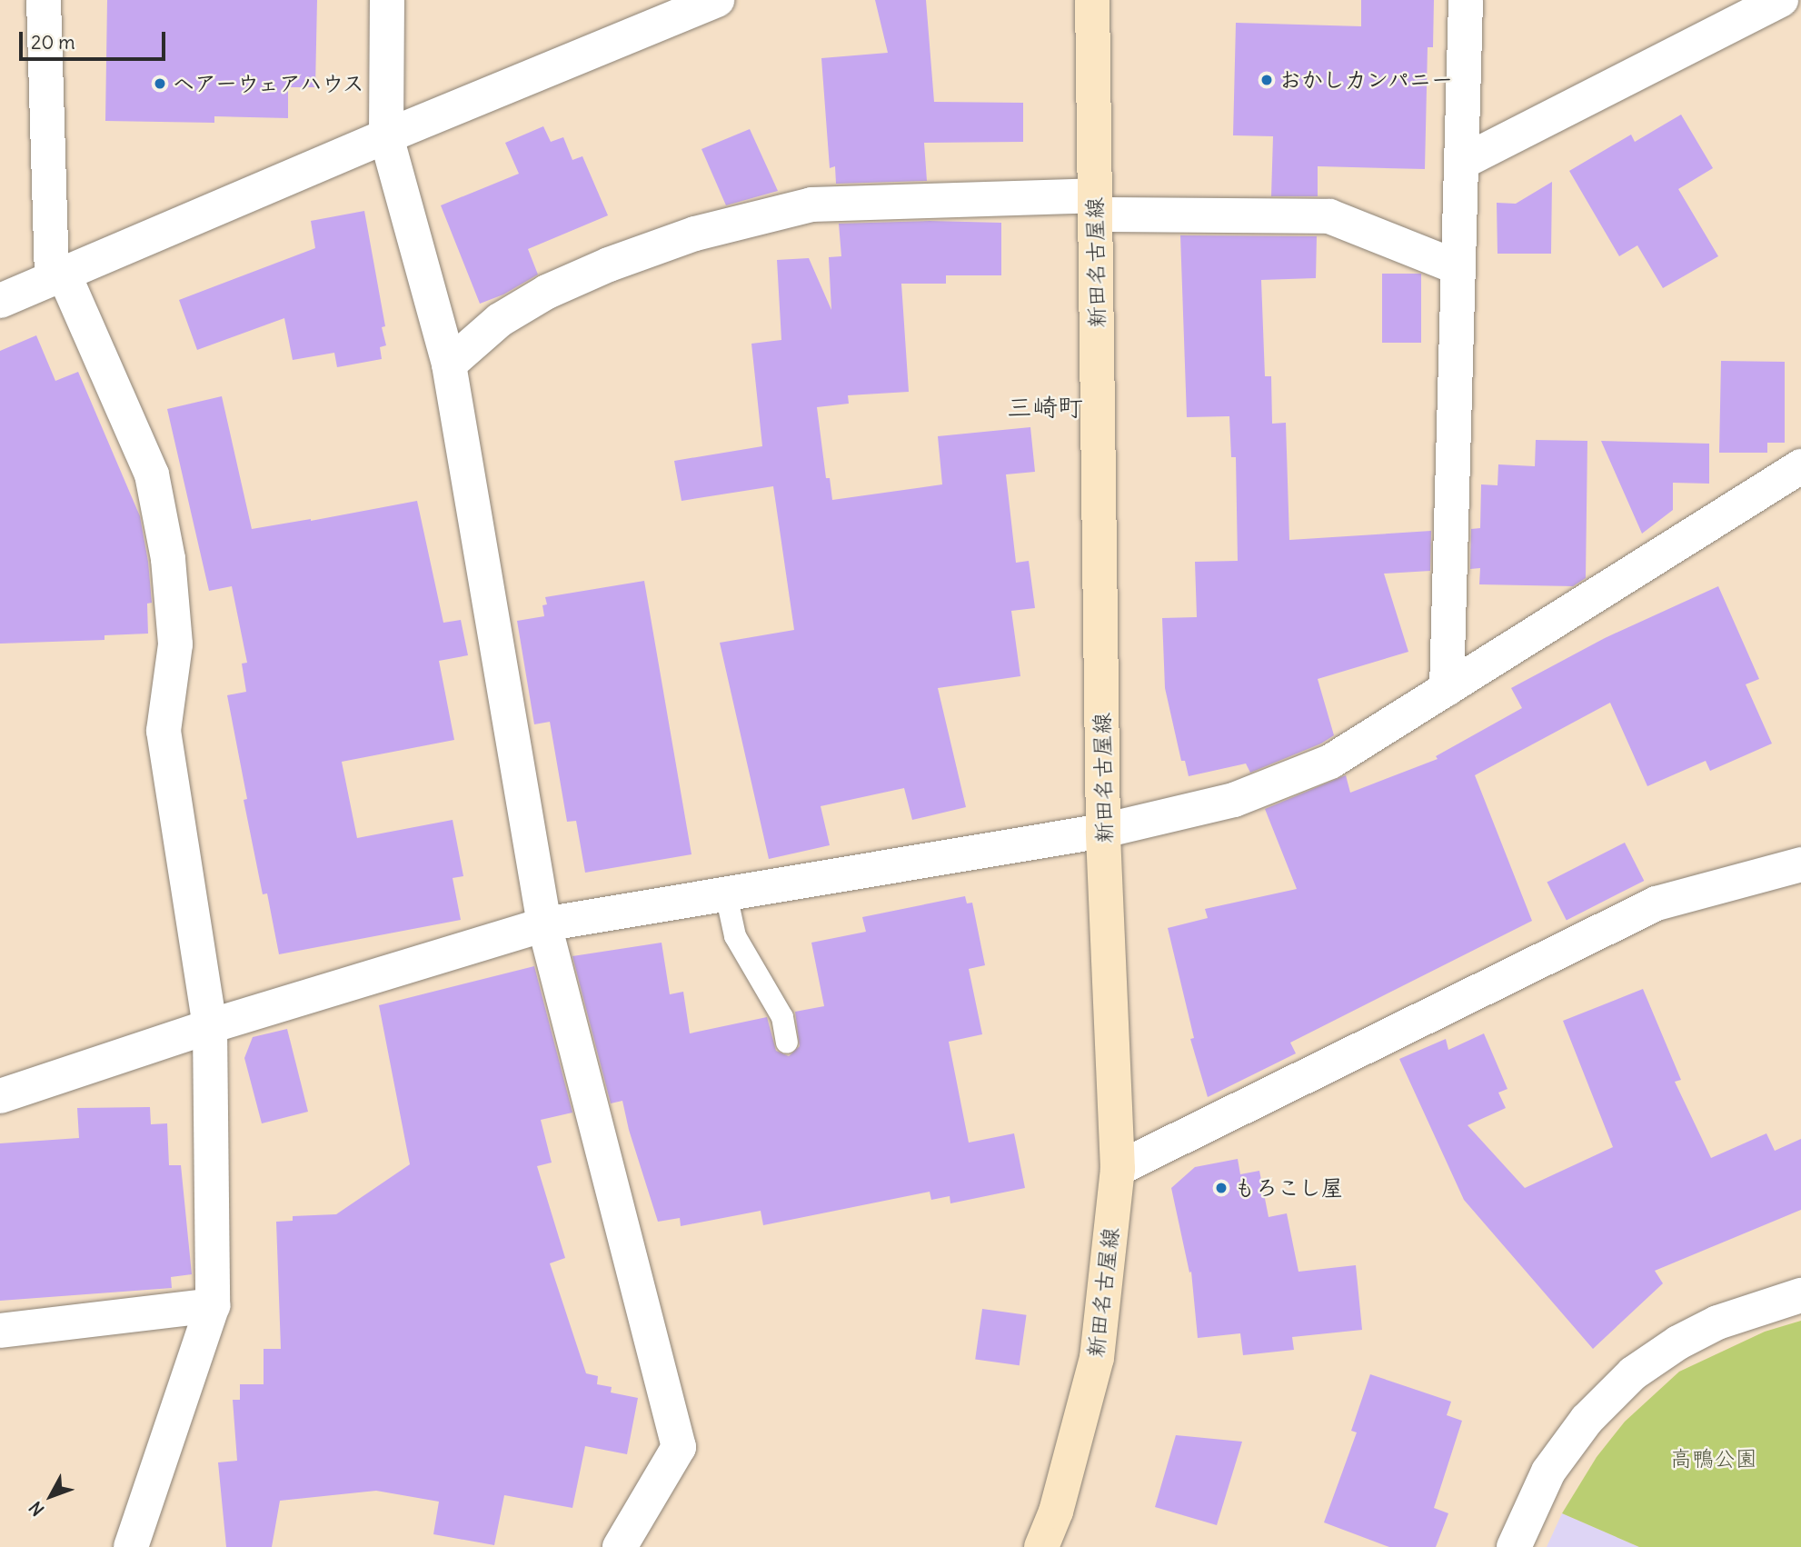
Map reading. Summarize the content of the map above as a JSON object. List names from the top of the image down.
{
  "streets": {
    "main road": ["新田名古屋線"]
  },
  "districts": ["三崎町"],
  "parks": ["高鴨公園"],
  "places": ["おかしカンパニー", "ヘアーウェアハウス", "もろこし屋"],
  "scale_bar": "20 m",
  "north": "bottom left"
}
